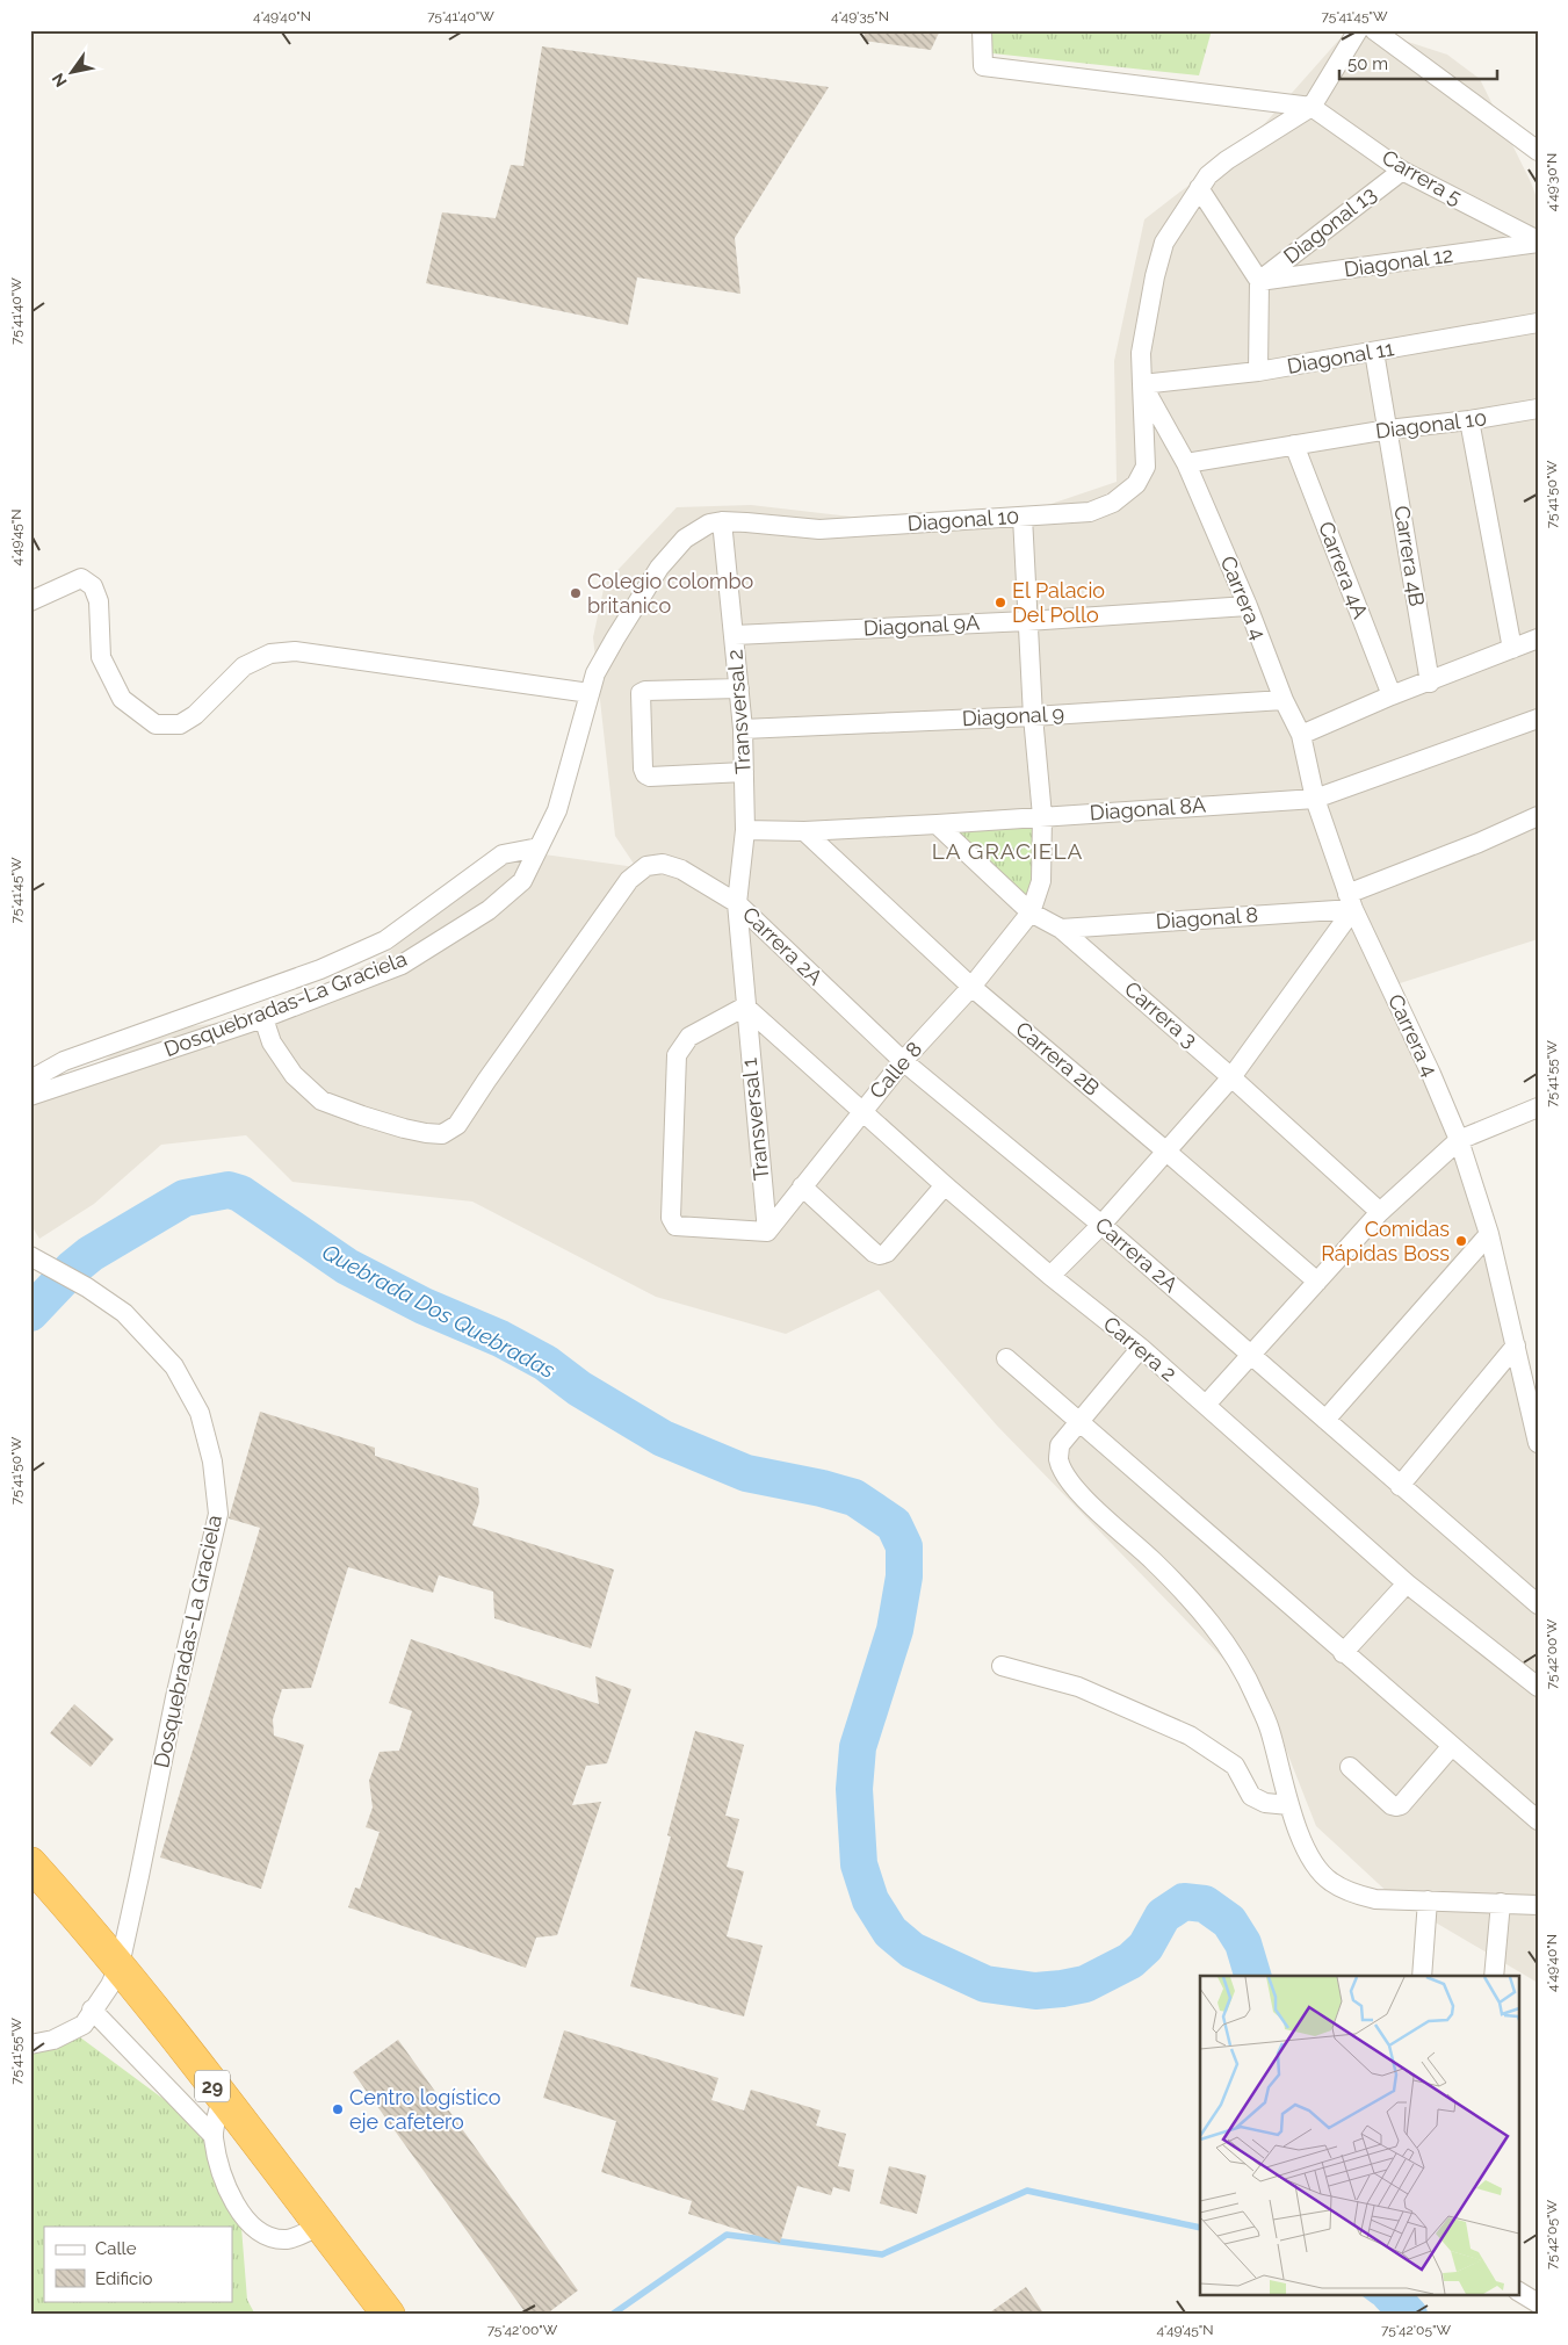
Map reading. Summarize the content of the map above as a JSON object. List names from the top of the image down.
{
  "streets": {
    "highway": ["29"],
    "street": [
      "Carrera 5",
      "Diagonal 13",
      "Diagonal 12",
      "Diagonal 11",
      "Diagonal 10",
      "Carrera 4B",
      "Carrera 4A",
      "Carrera 4",
      "Diagonal 9A",
      "Transversal 2",
      "Diagonal 9",
      "Diagonal 8A",
      "Diagonal 8",
      "Carrera 2A",
      "Dosquebradas-La Graciela",
      "Carrera 3",
      "Carrera 2B",
      "Calle 8",
      "Transversal 1",
      "Carrera 2"
    ]
  },
  "crossings": [
    ["Carrera 5", "Diagonal 13"],
    ["Carrera 5", "Diagonal 12"],
    ["Carrera 5", "Carrera 4"],
    ["Diagonal 13", "Diagonal 12"],
    ["Diagonal 11", "Diagonal 10"],
    ["Diagonal 11", "Carrera 4B"],
    ["Diagonal 11", "Carrera 4"],
    ["Diagonal 10", "Carrera 4B"],
    ["Diagonal 10", "Carrera 4A"],
    ["Diagonal 10", "Carrera 4"],
    ["Diagonal 10", "Transversal 2"],
    ["Diagonal 10", "Dosquebradas-La Graciela"],
    ["Diagonal 10", "Calle 8"],
    ["Carrera 4", "Diagonal 9A"],
    ["Carrera 4", "Diagonal 9"],
    ["Carrera 4", "Diagonal 8A"],
    ["Carrera 4", "Diagonal 8"],
    ["Diagonal 9A", "Transversal 2"],
    ["Diagonal 9A", "Calle 8"],
    ["Transversal 2", "Diagonal 9"],
    ["Transversal 2", "Diagonal 8A"],
    ["Transversal 2", "Carrera 2A"],
    ["Transversal 2", "Transversal 1"],
    ["Diagonal 9", "Calle 8"],
    ["Diagonal 8A", "Carrera 3"],
    ["Diagonal 8A", "Carrera 2B"],
    ["Diagonal 8A", "Calle 8"],
    ["Diagonal 8", "Carrera 3"],
    ["Carrera 2A", "Dosquebradas-La Graciela"],
    ["Carrera 2A", "Calle 8"],
    ["Carrera 2A", "Transversal 1"],
    ["Dosquebradas-La Graciela", "29"],
    ["Carrera 3", "Calle 8"],
    ["Carrera 2B", "Calle 8"],
    ["Calle 8", "Transversal 1"],
    ["Calle 8", "Carrera 2"],
    ["Transversal 1", "Carrera 2"]
  ],
  "districts": ["LA GRACIELA"],
  "water": ["Quebrada Dos Quebradas"],
  "places": [
    "Colegio colombo britanico",
    "El Palacio Del Pollo",
    "Comidas Rápidas Boss",
    "Centro logístico eje cafetero"
  ],
  "legend": ["Calle", "Edificio"],
  "scale_bar": "50 m",
  "north": "bottom left",
  "coordinates": [
    "4°49'40\"N",
    "75°41'40\"W",
    "4°49'35\"N",
    "75°41'45\"W",
    "4°49'30\"N",
    "75°41'50\"W",
    "4°49'45\"N",
    "75°41'55\"W",
    "75°42'00\"W",
    "75°42'05\"W"
  ]
}
